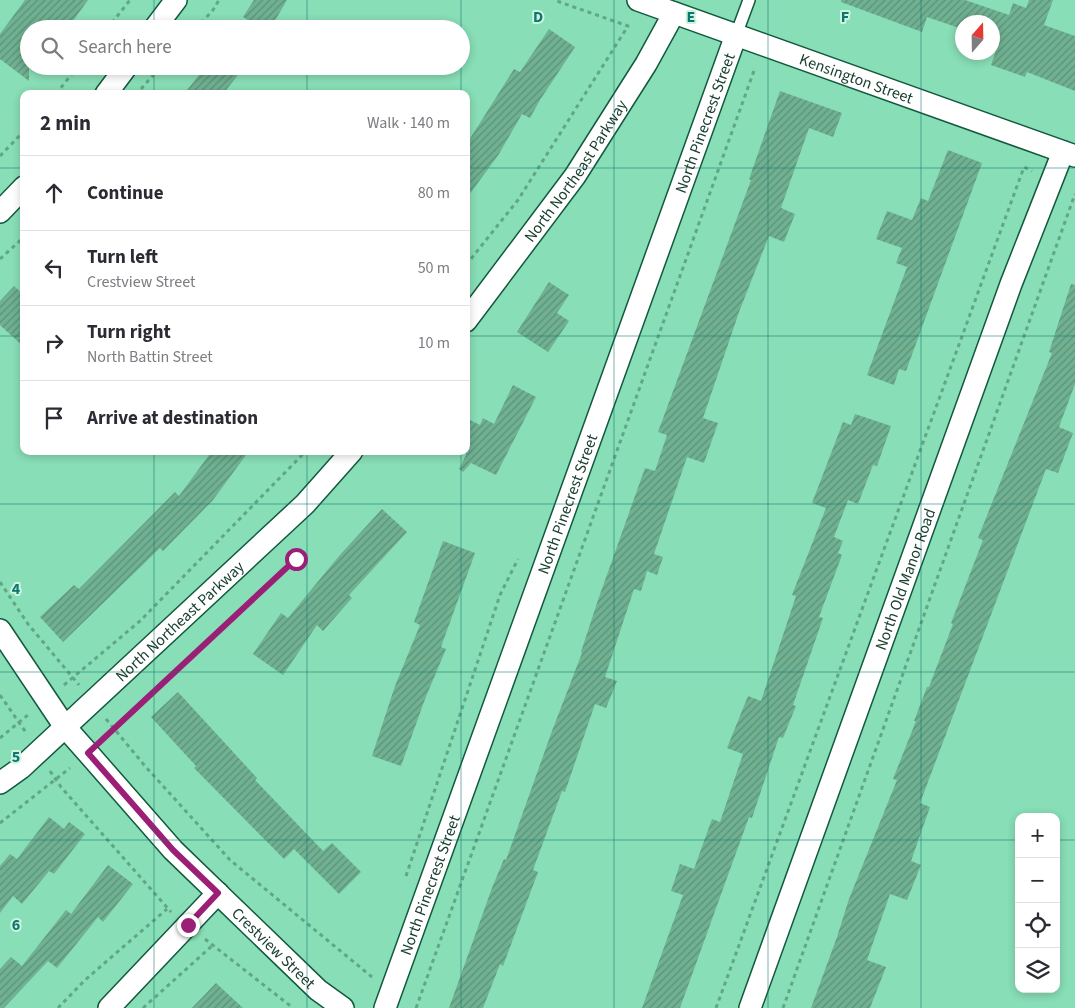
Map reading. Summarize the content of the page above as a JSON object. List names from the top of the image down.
{
  "streets": {
    "street": [
      "Kensington Street",
      "North Pinecrest Street",
      "North Northeast Parkway",
      "North Old Manor Road",
      "Crestview Street"
    ]
  },
  "crossings": [
    ["Kensington Street", "North Pinecrest Street"],
    ["Kensington Street", "North Northeast Parkway"],
    ["Kensington Street", "North Old Manor Road"],
    ["North Northeast Parkway", "Crestview Street"]
  ],
  "north": "top",
  "page": {
    "search": "Search here",
    "heading": ["2 min", "Walk · 140 m"],
    "list": [
      ["Continue", "80 m"],
      ["Turn left", "Crestview Street", "50 m"],
      ["Turn right", "North Battin Street", "10 m"],
      "Arrive at destination"
    ],
    "map_buttons": ["+", "−"]
  },
  "grid": {
    "columns": ["D", "E", "F"],
    "rows": ["4", "5", "6"]
  }
}
